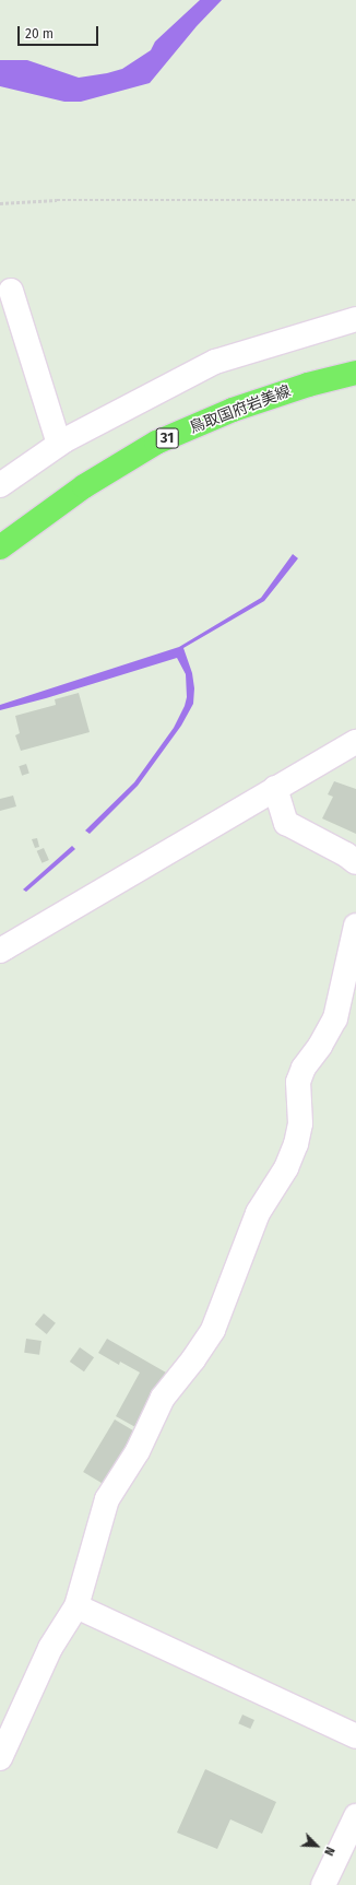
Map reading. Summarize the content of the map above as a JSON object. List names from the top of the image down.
{
  "streets": {
    "main road": ["鳥取国府岩美線", "31"]
  },
  "scale_bar": "20 m",
  "north": "bottom right"
}
